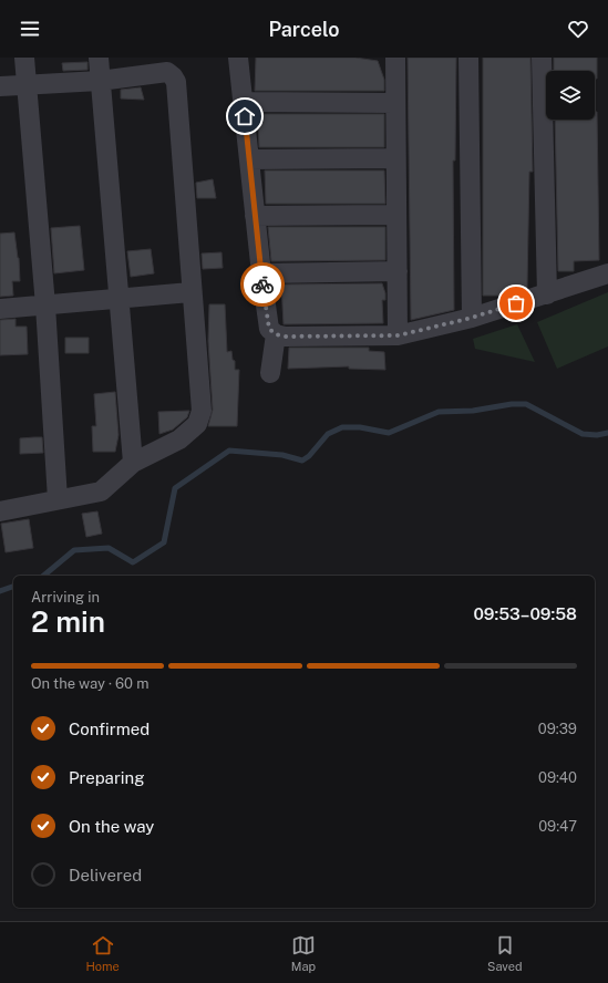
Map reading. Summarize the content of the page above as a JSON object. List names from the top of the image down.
{
  "page": {
    "header": "Parcelo",
    "heading": ["2 min", "Arriving in", "09:53–09:58"],
    "bar": "On the way · 60 m",
    "list": [
      ["Confirmed", "09:39"],
      ["Preparing", "09:40"],
      ["On the way", "09:47"],
      "Delivered"
    ],
    "tabs": ["Home", "Map", "Saved"]
  }
}
